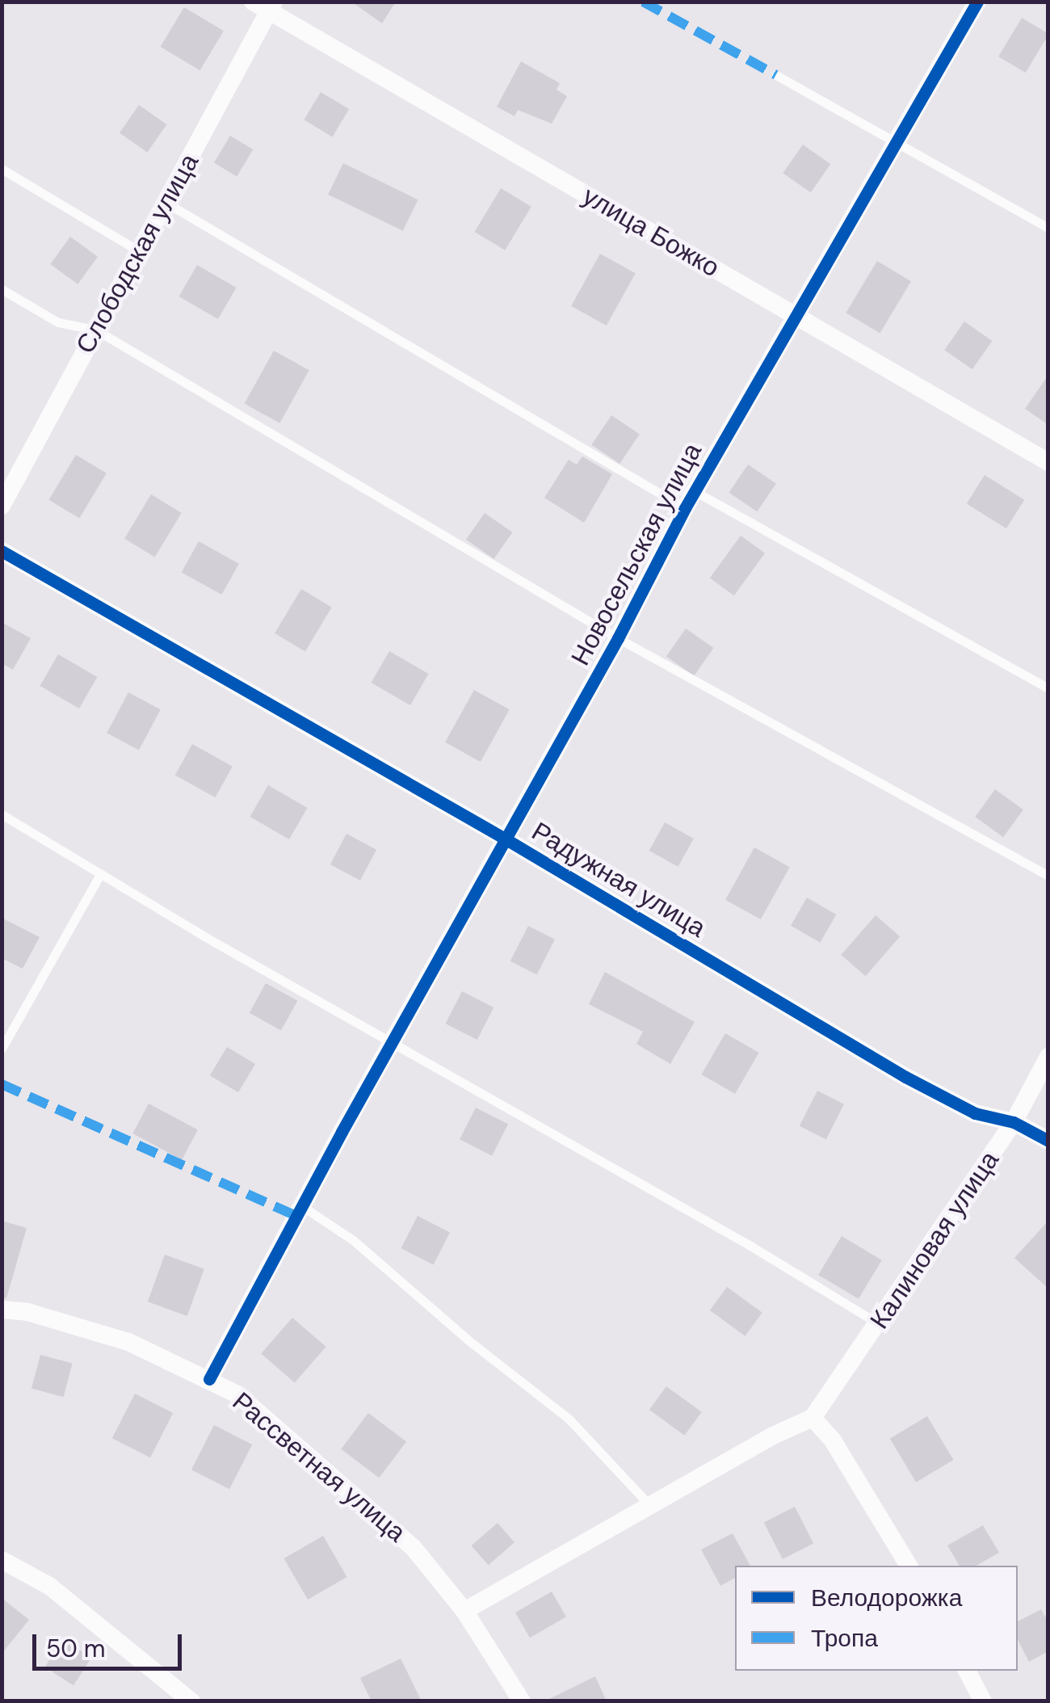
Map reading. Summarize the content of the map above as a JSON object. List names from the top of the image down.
{
  "streets": {
    "street": [
      "улица Божко",
      "Слободская улица",
      "Новосельская улица",
      "Радужная улица",
      "Калиновая улица",
      "Рассветная улица"
    ]
  },
  "crossings": [
    ["улица Божко", "Слободская улица"],
    ["улица Божко", "Новосельская улица"],
    ["Новосельская улица", "Радужная улица"],
    ["Новосельская улица", "Рассветная улица"],
    ["Радужная улица", "Калиновая улица"]
  ],
  "legend": ["Велодорожка", "Тропа"],
  "scale_bar": "50 m"
}
